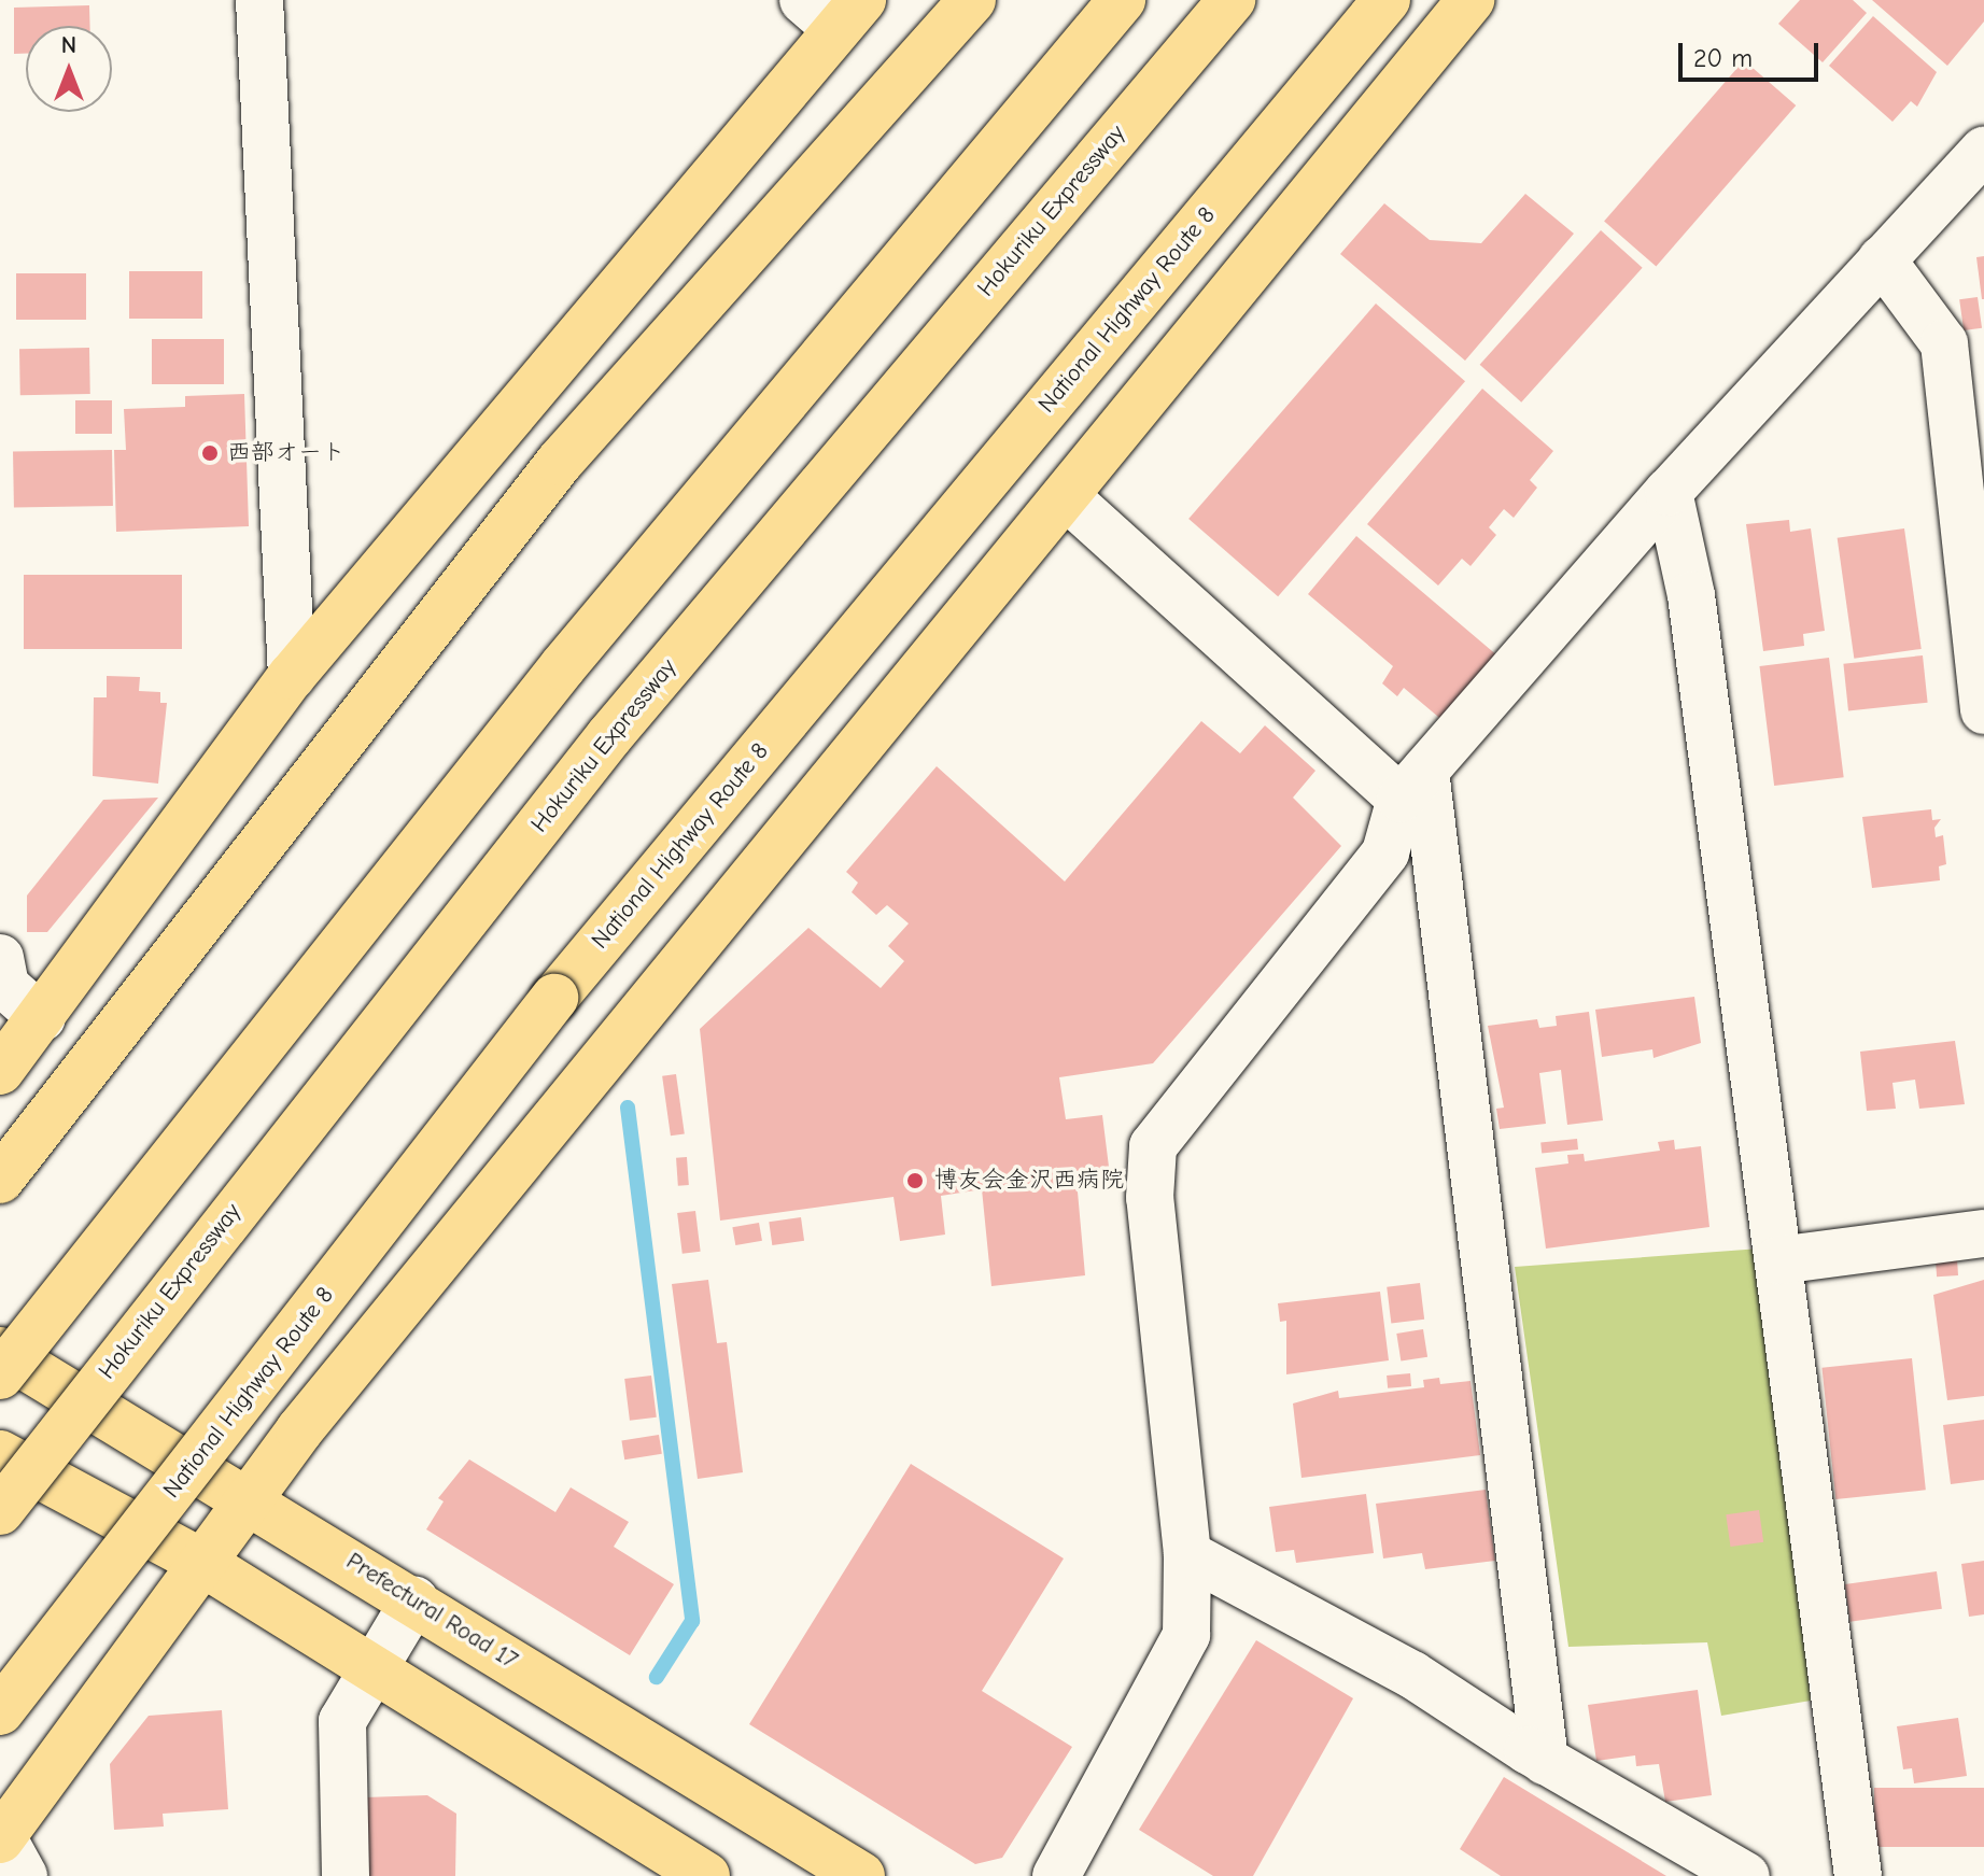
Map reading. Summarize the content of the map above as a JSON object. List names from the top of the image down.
{
  "streets": {
    "main road": ["Hokuriku Expressway", "National Highway Route 8", "Prefectural Road 17"]
  },
  "places": ["西部オート", "博友会金沢西病院"],
  "scale_bar": "20 m",
  "north": "top"
}
